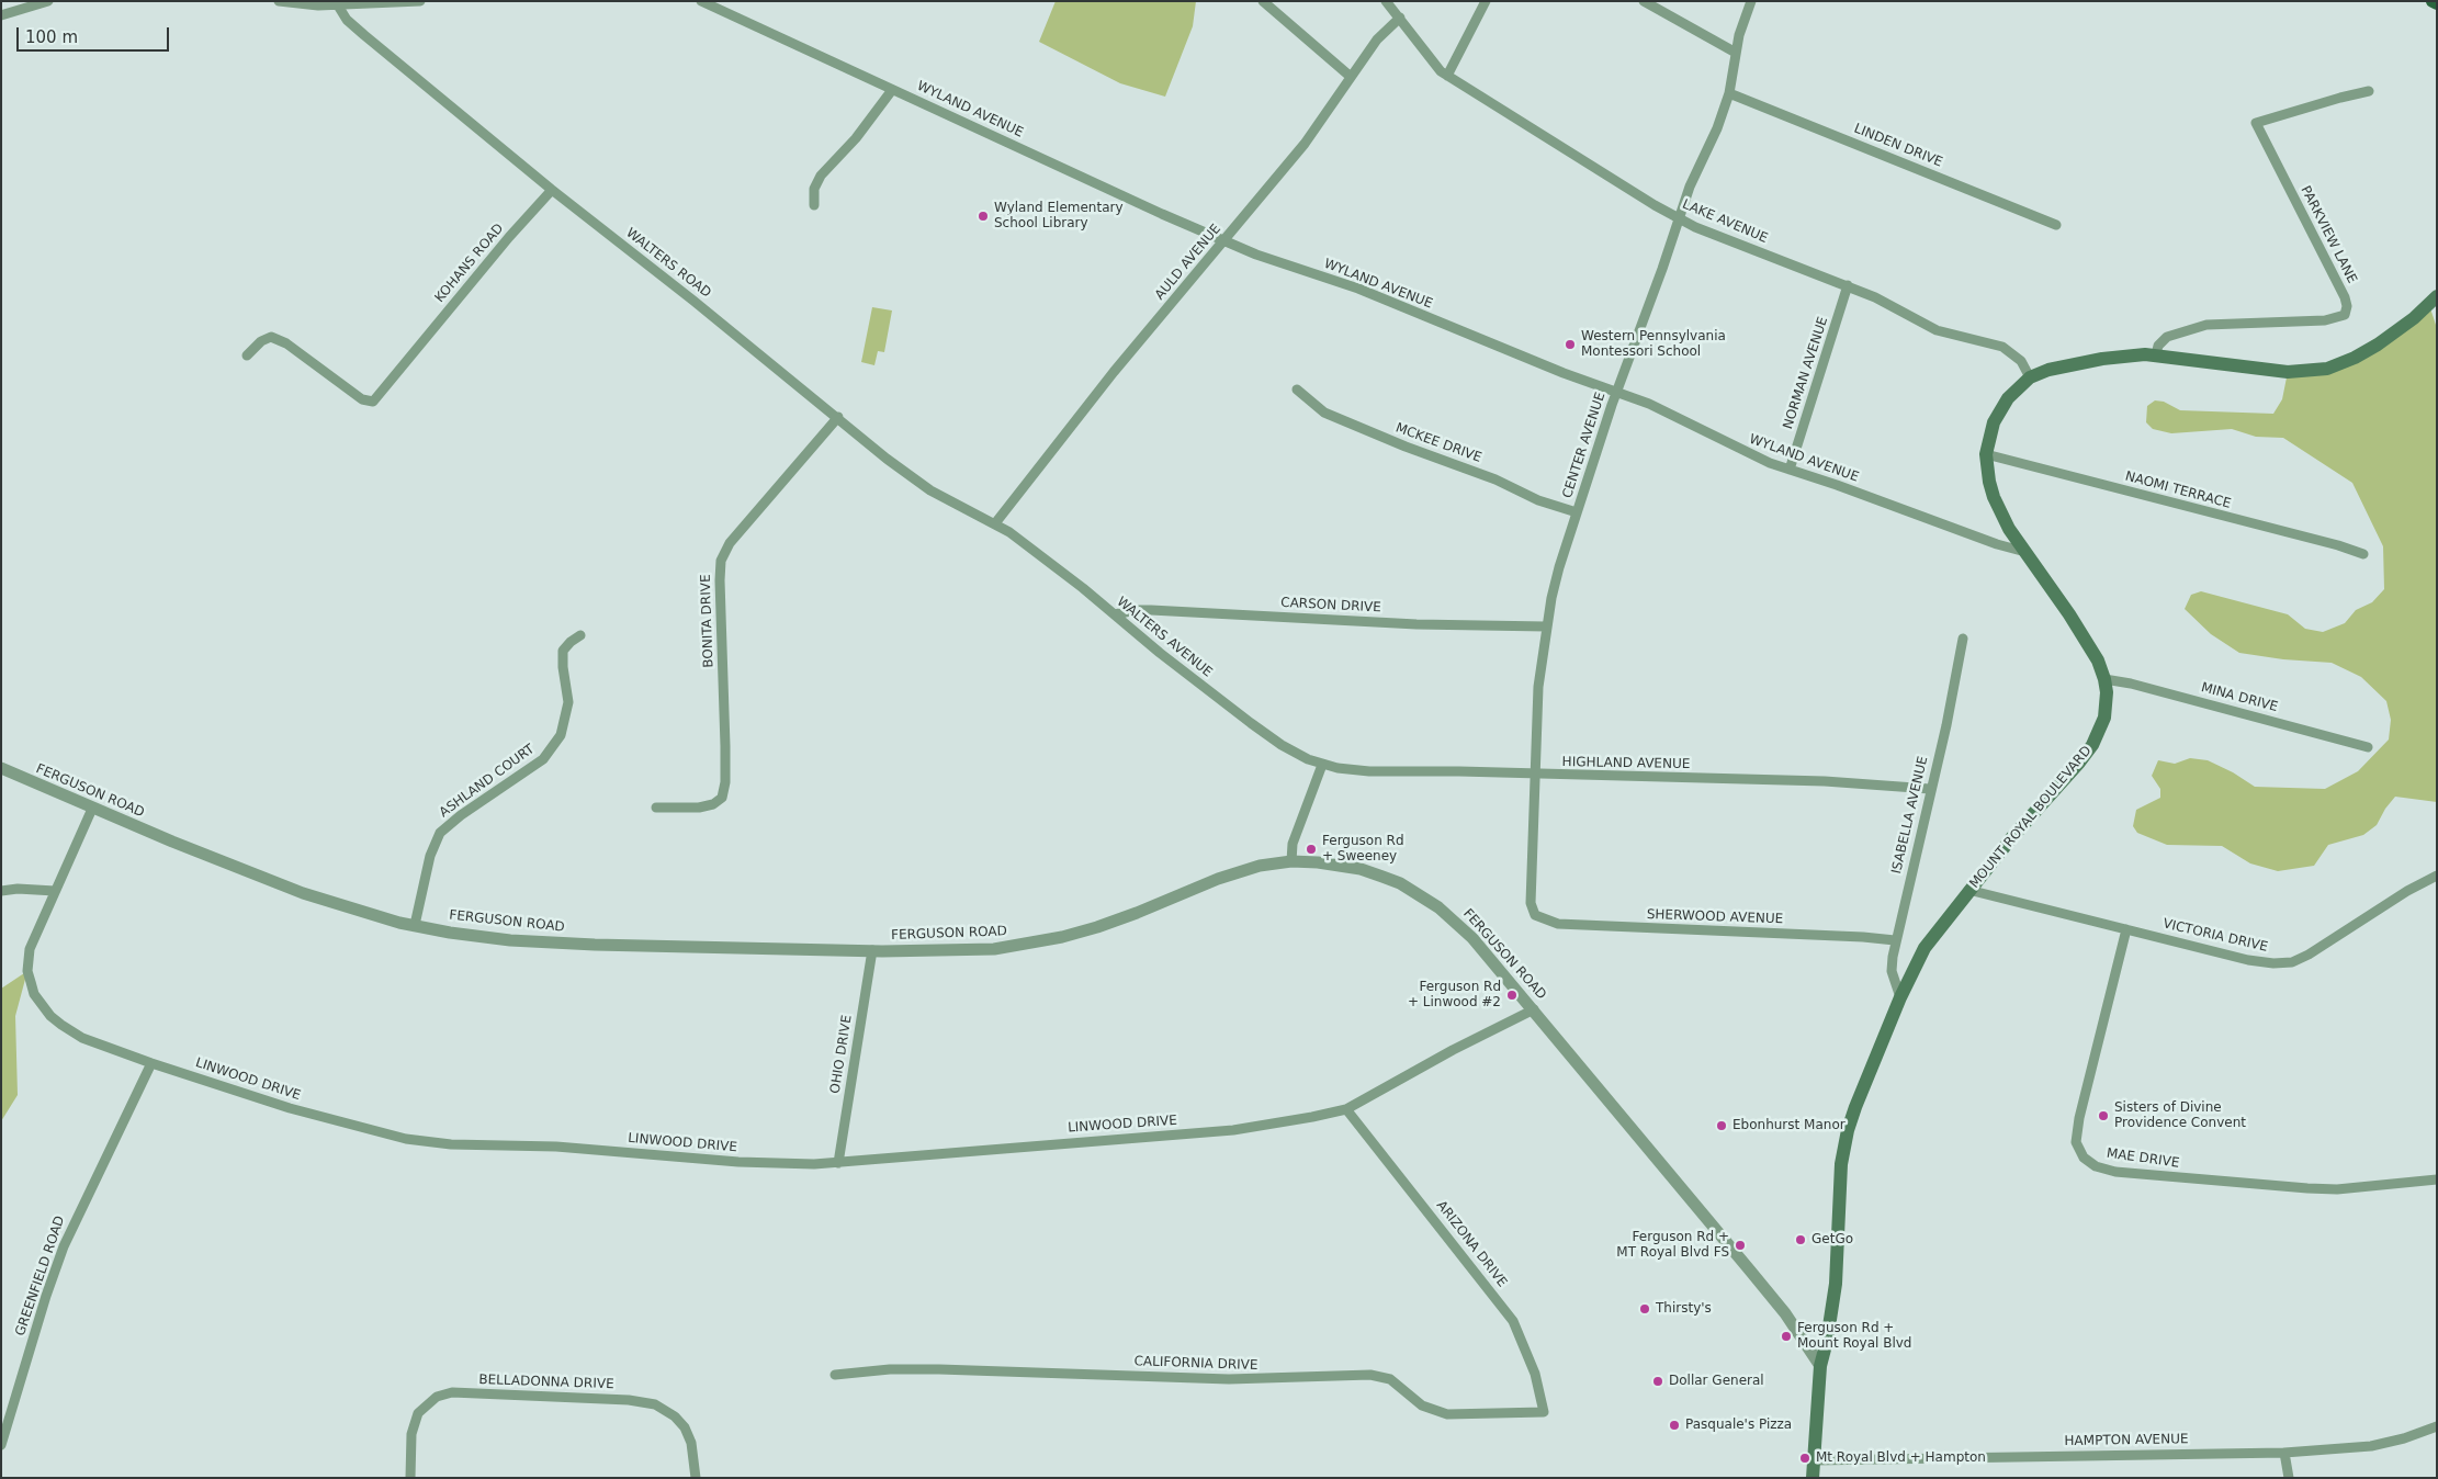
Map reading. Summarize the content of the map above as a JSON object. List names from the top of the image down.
{
  "streets": {
    "main road": ["MOUNT ROYAL BOULEVARD"],
    "street": [
      "WYLAND AVENUE",
      "LINDEN DRIVE",
      "LAKE AVENUE",
      "PARKVIEW LANE",
      "AULD AVENUE",
      "KOHANS ROAD",
      "WALTERS ROAD",
      "NORMAN AVENUE",
      "MCKEE DRIVE",
      "CENTER AVENUE",
      "NAOMI TERRACE",
      "CARSON DRIVE",
      "BONITA DRIVE",
      "WALTERS AVENUE",
      "MINA DRIVE",
      "HIGHLAND AVENUE",
      "ASHLAND COURT",
      "FERGUSON ROAD",
      "ISABELLA AVENUE",
      "SHERWOOD AVENUE",
      "VICTORIA DRIVE",
      "OHIO DRIVE",
      "LINWOOD DRIVE",
      "MAE DRIVE",
      "ARIZONA DRIVE",
      "GREENFIELD ROAD",
      "CALIFORNIA DRIVE",
      "BELLADONNA DRIVE",
      "HAMPTON AVENUE"
    ]
  },
  "crossings": [
    ["WYLAND AVENUE", "AULD AVENUE"],
    ["WYLAND AVENUE", "NORMAN AVENUE"],
    ["WYLAND AVENUE", "CENTER AVENUE"],
    ["WYLAND AVENUE", "MOUNT ROYAL BOULEVARD"],
    ["LINDEN DRIVE", "CENTER AVENUE"],
    ["LAKE AVENUE", "AULD AVENUE"],
    ["LAKE AVENUE", "NORMAN AVENUE"],
    ["LAKE AVENUE", "CENTER AVENUE"],
    ["LAKE AVENUE", "MOUNT ROYAL BOULEVARD"],
    ["PARKVIEW LANE", "MOUNT ROYAL BOULEVARD"],
    ["AULD AVENUE", "WALTERS ROAD"],
    ["AULD AVENUE", "WALTERS AVENUE"],
    ["KOHANS ROAD", "WALTERS ROAD"],
    ["WALTERS ROAD", "BONITA DRIVE"],
    ["WALTERS ROAD", "WALTERS AVENUE"],
    ["MCKEE DRIVE", "CENTER AVENUE"],
    ["CENTER AVENUE", "CARSON DRIVE"],
    ["CENTER AVENUE", "HIGHLAND AVENUE"],
    ["CENTER AVENUE", "SHERWOOD AVENUE"],
    ["NAOMI TERRACE", "MOUNT ROYAL BOULEVARD"],
    ["CARSON DRIVE", "WALTERS AVENUE"],
    ["WALTERS AVENUE", "HIGHLAND AVENUE"],
    ["MINA DRIVE", "MOUNT ROYAL BOULEVARD"],
    ["HIGHLAND AVENUE", "ISABELLA AVENUE"],
    ["ASHLAND COURT", "FERGUSON ROAD"],
    ["FERGUSON ROAD", "MOUNT ROYAL BOULEVARD"],
    ["FERGUSON ROAD", "OHIO DRIVE"],
    ["FERGUSON ROAD", "LINWOOD DRIVE"],
    ["ISABELLA AVENUE", "MOUNT ROYAL BOULEVARD"],
    ["ISABELLA AVENUE", "SHERWOOD AVENUE"],
    ["MOUNT ROYAL BOULEVARD", "VICTORIA DRIVE"],
    ["MOUNT ROYAL BOULEVARD", "HAMPTON AVENUE"],
    ["VICTORIA DRIVE", "MAE DRIVE"],
    ["OHIO DRIVE", "LINWOOD DRIVE"],
    ["LINWOOD DRIVE", "ARIZONA DRIVE"],
    ["LINWOOD DRIVE", "GREENFIELD ROAD"],
    ["ARIZONA DRIVE", "CALIFORNIA DRIVE"]
  ],
  "places": [
    "Wyland Elementary School Library",
    "Western Pennsylvania Montessori School",
    "Ferguson Rd + Sweeney",
    "Ferguson Rd + Linwood #2",
    "Sisters of Divine Providence Convent",
    "Ebonhurst Manor",
    "GetGo",
    "Ferguson Rd + MT Royal Blvd FS",
    "Thirsty's",
    "Ferguson Rd + Mount Royal Blvd",
    "Dollar General",
    "Pasquale's Pizza",
    "Mt Royal Blvd + Hampton"
  ],
  "scale_bar": "100 m"
}
